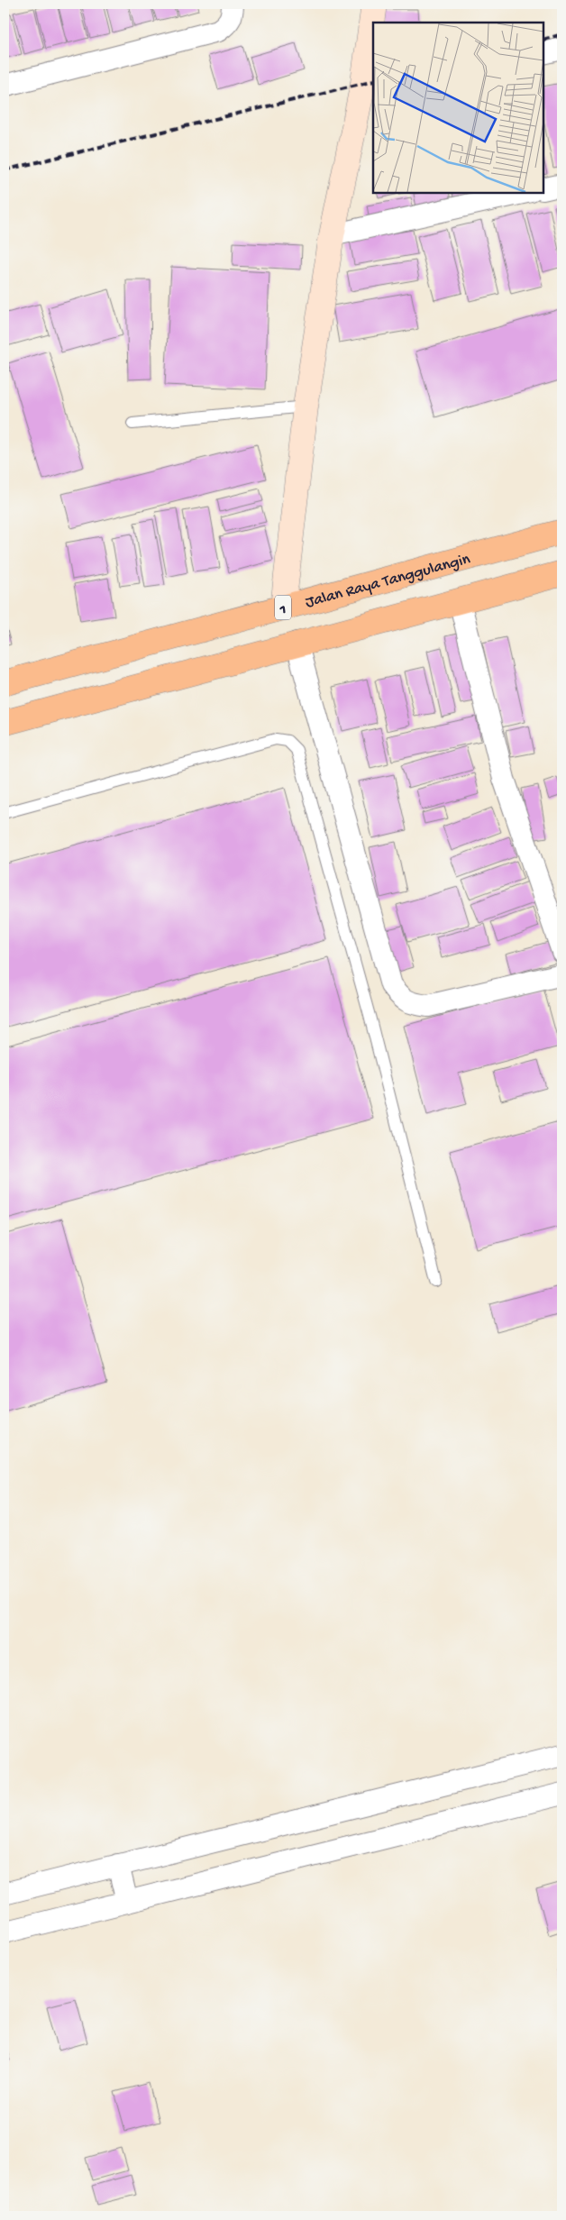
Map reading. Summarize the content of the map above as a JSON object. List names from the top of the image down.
{
  "streets": {
    "highway": ["Jalan Raya Tanggulangin", "1"]
  }
}
